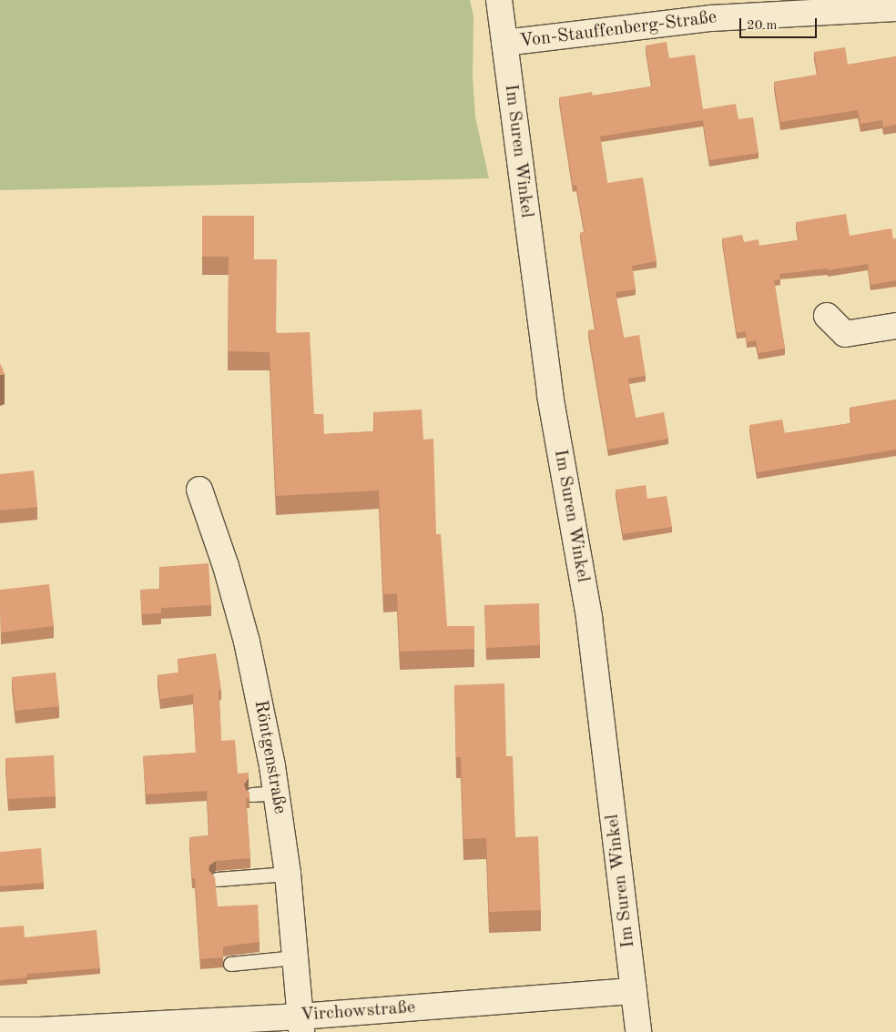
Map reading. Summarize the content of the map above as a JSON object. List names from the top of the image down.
{
  "streets": {
    "street": [
      "Von-Stauffenberg-Straße",
      "Im Suren Winkel",
      "Röntgenstraße",
      "Virchowstraße"
    ]
  },
  "crossings": [
    ["Von-Stauffenberg-Straße", "Im Suren Winkel"],
    ["Im Suren Winkel", "Virchowstraße"],
    ["Röntgenstraße", "Virchowstraße"]
  ],
  "scale_bar": "20 m"
}
